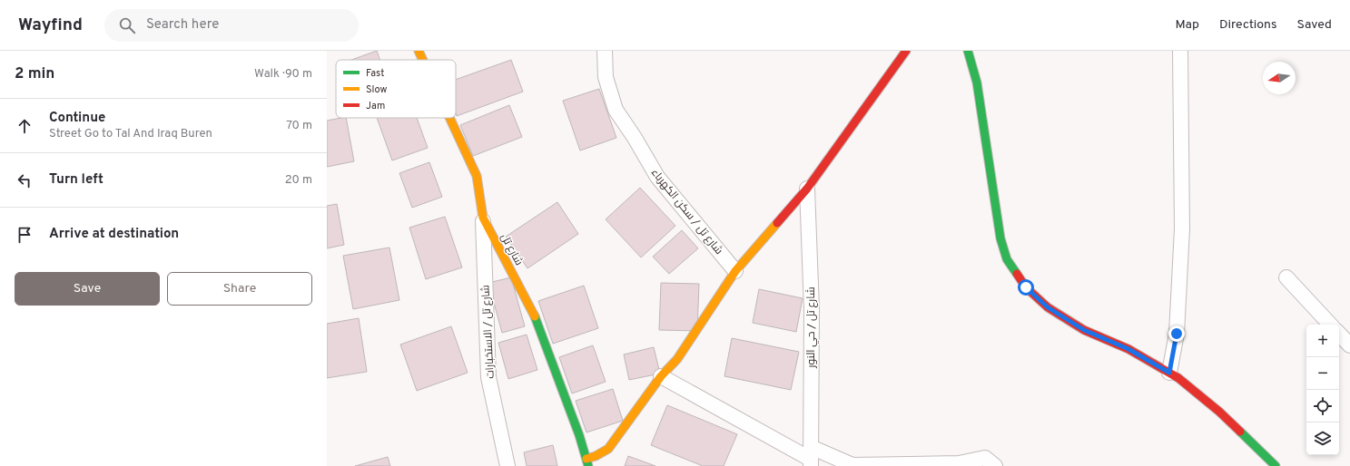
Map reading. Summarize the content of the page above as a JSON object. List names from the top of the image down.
{
  "streets": {
    "street": [
      "شارع تل / سكن الكهرباء",
      "شارع تل",
      "شارع تل / حي النور",
      "شارع تل / الاستخبارات"
    ]
  },
  "crossings": [
    ["شارع تل", "شارع تل / الاستخبارات"]
  ],
  "legend": ["Fast", "Slow", "Jam"],
  "north": "left",
  "page": {
    "header": "Wayfind",
    "search": "Search here",
    "nav": ["Map", "Directions", "Saved"],
    "heading": ["2 min", "Walk · 90 m"],
    "list": [
      ["Continue", "Street Go to Tal And Iraq Buren", "70 m"],
      ["Turn left", "20 m"],
      "Arrive at destination"
    ],
    "buttons": ["Save", "Share"],
    "map_buttons": ["+", "−"]
  }
}
